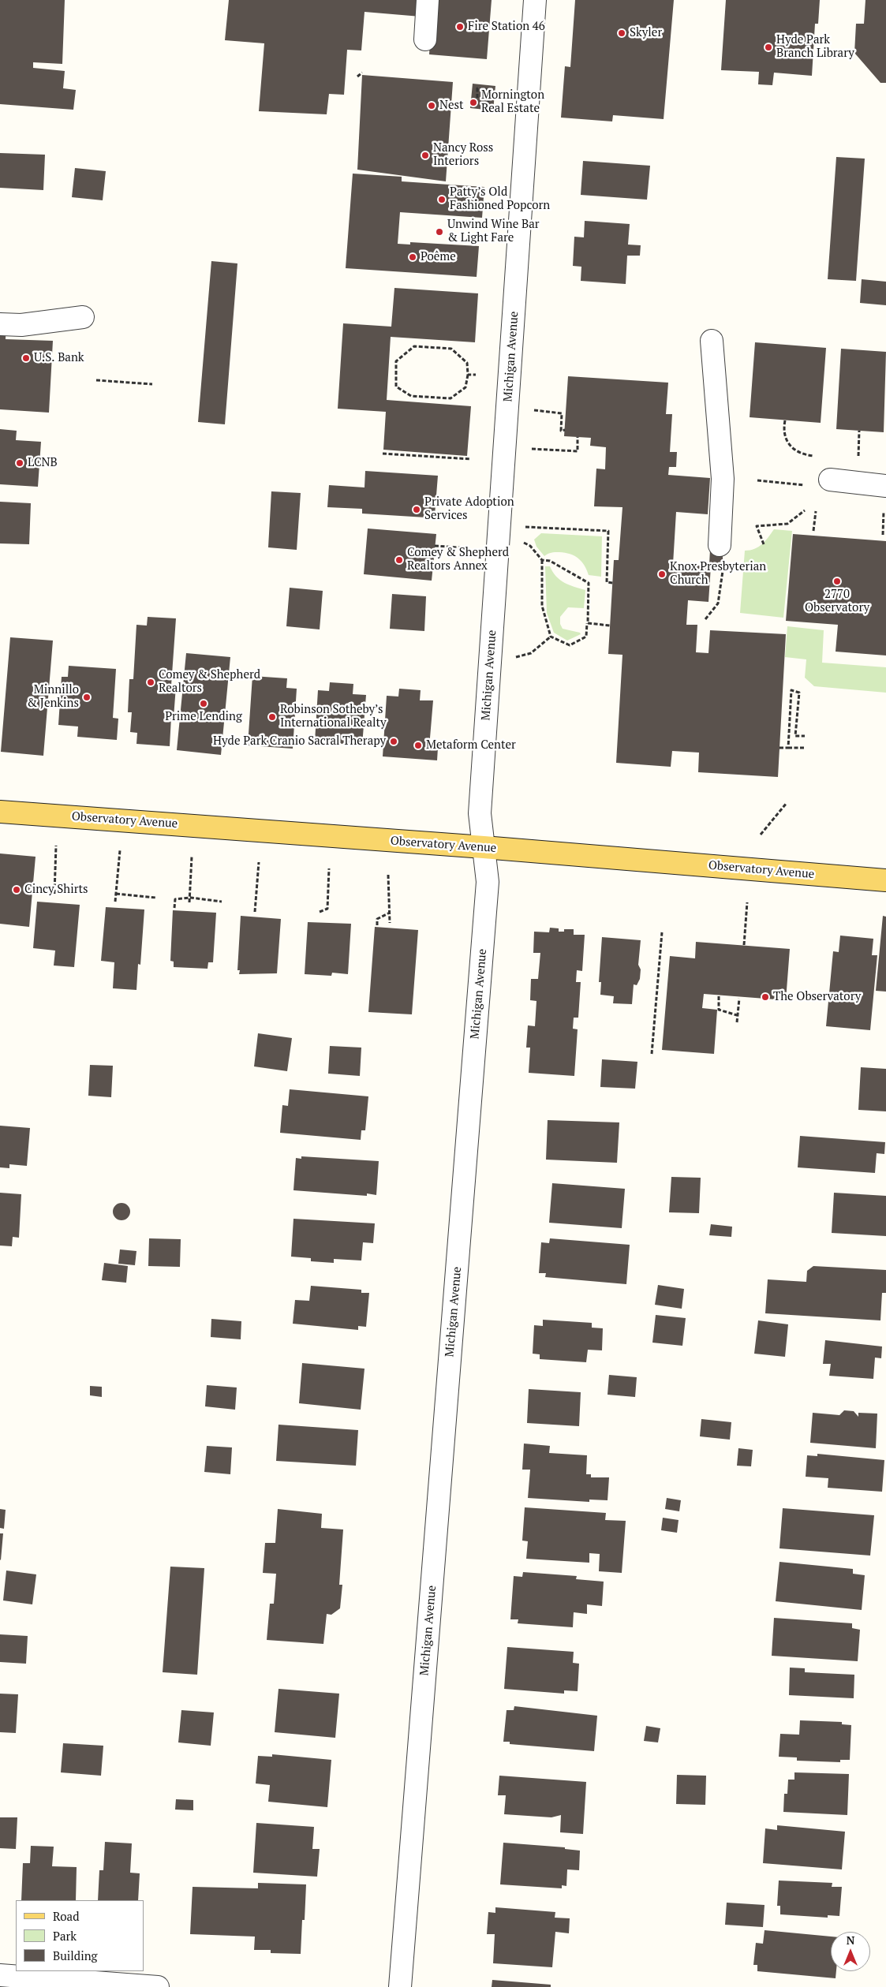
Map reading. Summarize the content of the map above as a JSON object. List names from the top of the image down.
{
  "streets": {
    "main road": ["Observatory Avenue"],
    "street": ["Michigan Avenue"]
  },
  "crossings": [
    ["Michigan Avenue", "Observatory Avenue"]
  ],
  "places": [
    "Fire Station 46",
    "Skyler",
    "Hyde Park Branch Library",
    "Mornington Real Estate",
    "Nest",
    "Nancy Ross Interiors",
    "Patty’s Old Fashioned Popcorn",
    "Unwind Wine Bar & Light Fare",
    "Poême",
    "U.S. Bank",
    "LCNB",
    "Private Adoption Services",
    "Comey & Shepherd Realtors Annex",
    "Knox Presbyterian Church",
    "2770 Observatory",
    "Comey & Shepherd Realtors",
    "Minnillo & Jenkins",
    "Prime Lending",
    "Robinson Sotheby’s International Realty",
    "Hyde Park Cranio Sacral Therapy",
    "Metaform Center",
    "Cincy Shirts",
    "The Observatory"
  ],
  "legend": ["Road", "Park", "Building"],
  "north": "top"
}
